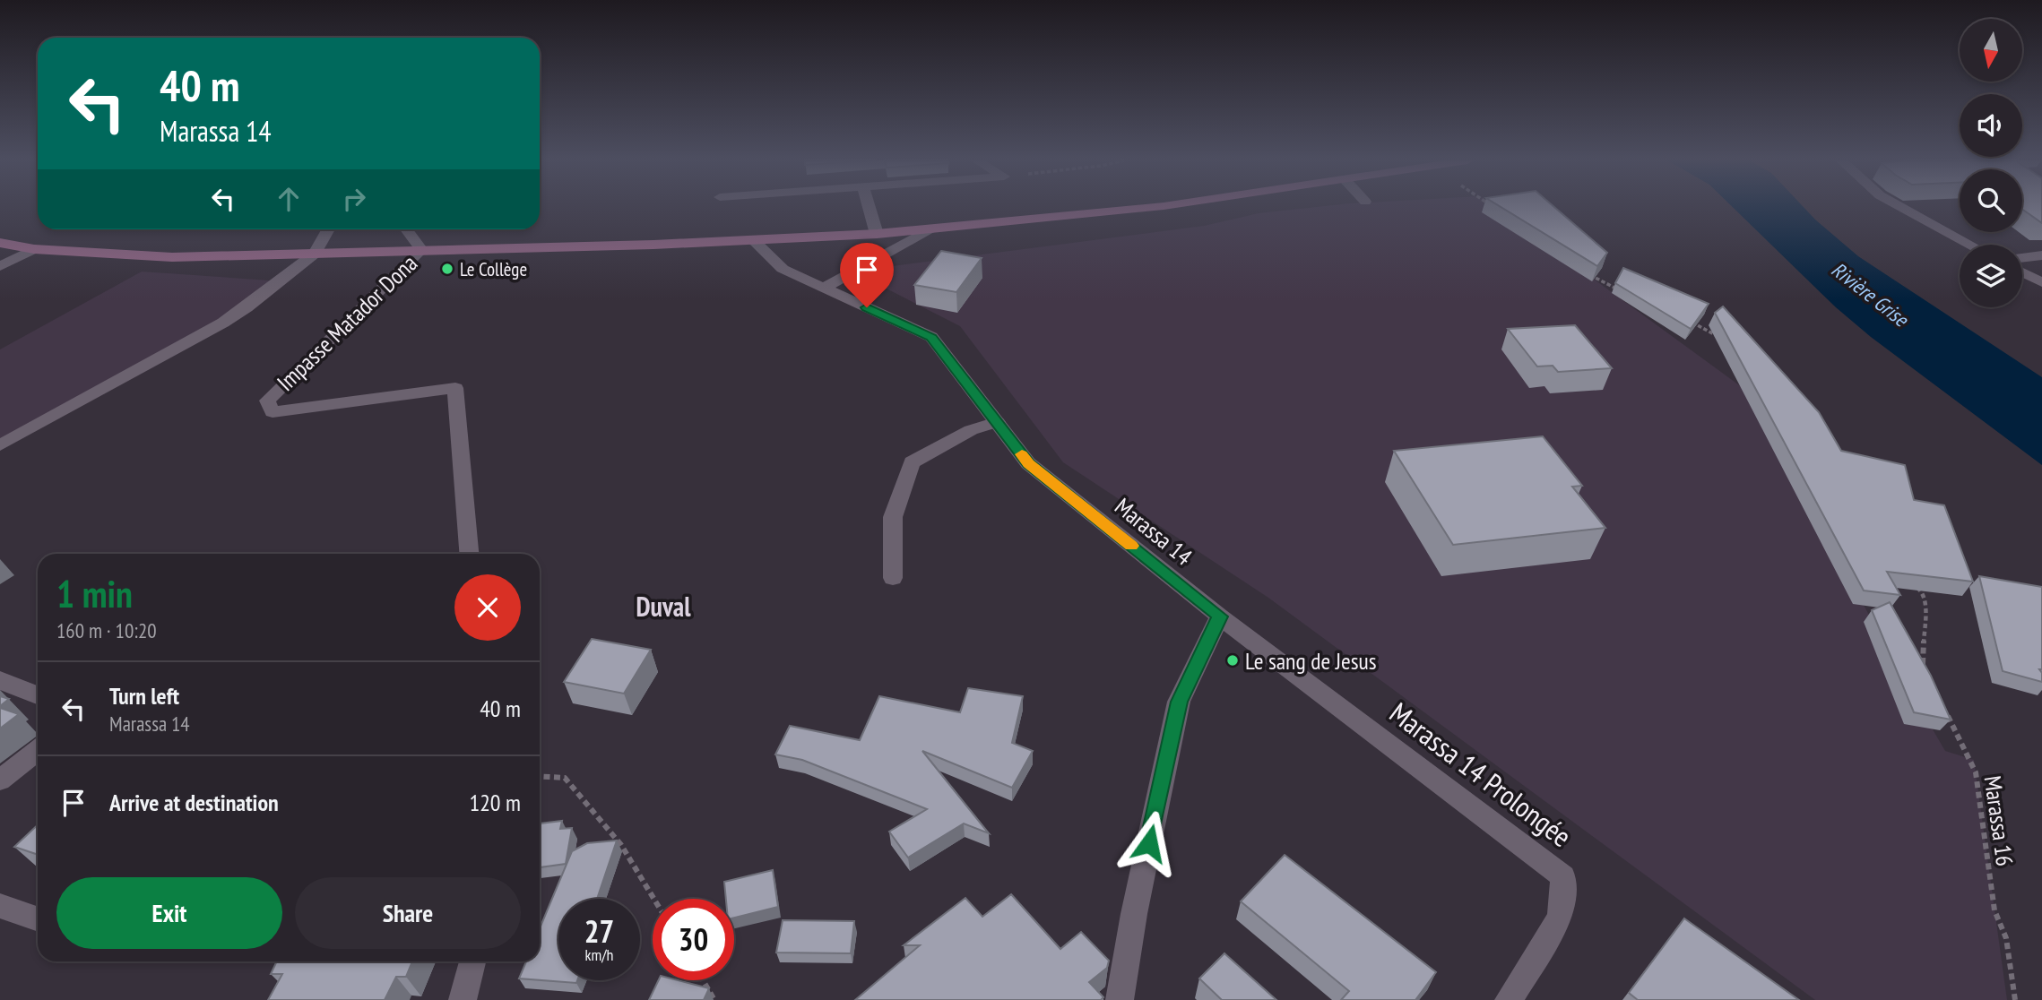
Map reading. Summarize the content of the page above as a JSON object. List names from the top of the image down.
{
  "streets": {
    "street": ["Impasse Matador Dona", "Marassa 14", "Marassa 14 Prolongée"],
    "path": ["Marassa 16"]
  },
  "crossings": [
    ["Marassa 14", "Marassa 14 Prolongée"]
  ],
  "districts": ["Duval"],
  "water": ["Rivière Grise"],
  "places": ["Le Collège", "Le sang de Jesus"],
  "north": "bottom",
  "page": {
    "turn": ["40 m", "Marassa 14"],
    "heading": ["1 min", "160 m · 10:20"],
    "list": [
      {
        "name": "Turn left",
        "note": "Marassa 14",
        "value": "40 m"
      },
      {
        "name": "Arrive at destination",
        "value": "120 m"
      }
    ],
    "buttons": ["Exit", "Share"],
    "speed": "27 km/h",
    "limit": "30"
  }
}
